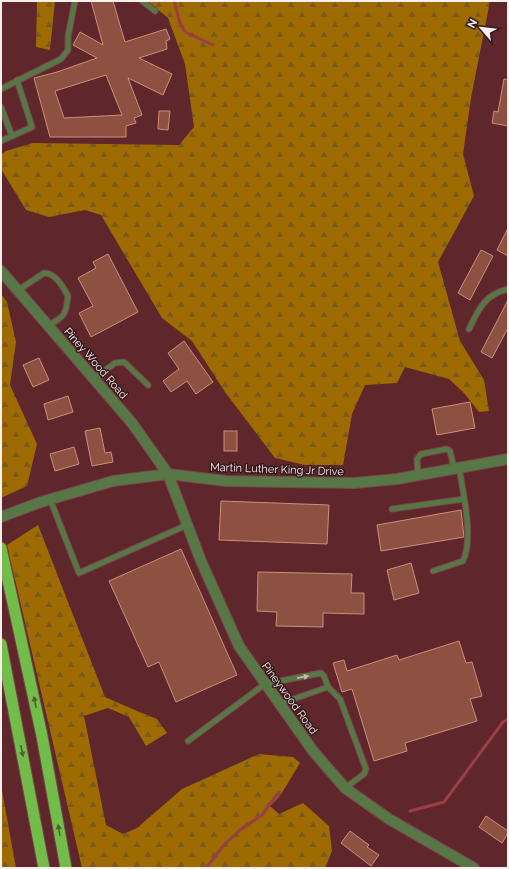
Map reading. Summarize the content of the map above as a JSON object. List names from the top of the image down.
{
  "streets": {
    "street": ["Piney Wood Road", "Martin Luther King Jr Drive", "Pineywood Road"]
  },
  "crossings": [
    ["Piney Wood Road", "Martin Luther King Jr Drive"],
    ["Piney Wood Road", "Pineywood Road"],
    ["Martin Luther King Jr Drive", "Pineywood Road"]
  ],
  "north": "top left"
}
